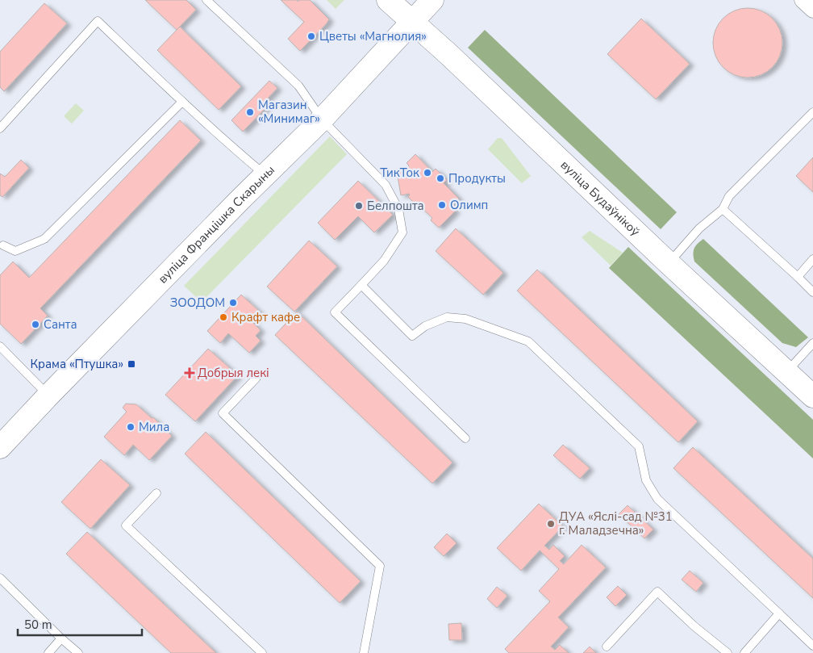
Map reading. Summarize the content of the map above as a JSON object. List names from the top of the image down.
{
  "streets": {
    "main road": ["вуліца Будаўнікоў", "вуліца Францішка Скарыны"]
  },
  "crossings": [
    ["вуліца Будаўнікоў", "вуліца Францішка Скарыны"]
  ],
  "places": {
    "other": [
      "Цветы «Магнолия»",
      "Магазин «Минимаг»",
      "ТикТок",
      "Продукты",
      "Олимп",
      "Белпошта",
      "ЗООДОМ",
      "Крафт кафе",
      "Санта",
      "Мила",
      "ДУА «Яслі-сад №31 г. Маладзечна»"
    ],
    "transit": ["Крама «Птушка»"],
    "health": ["Добрыя лекі"]
  },
  "scale_bar": "50 m"
}
